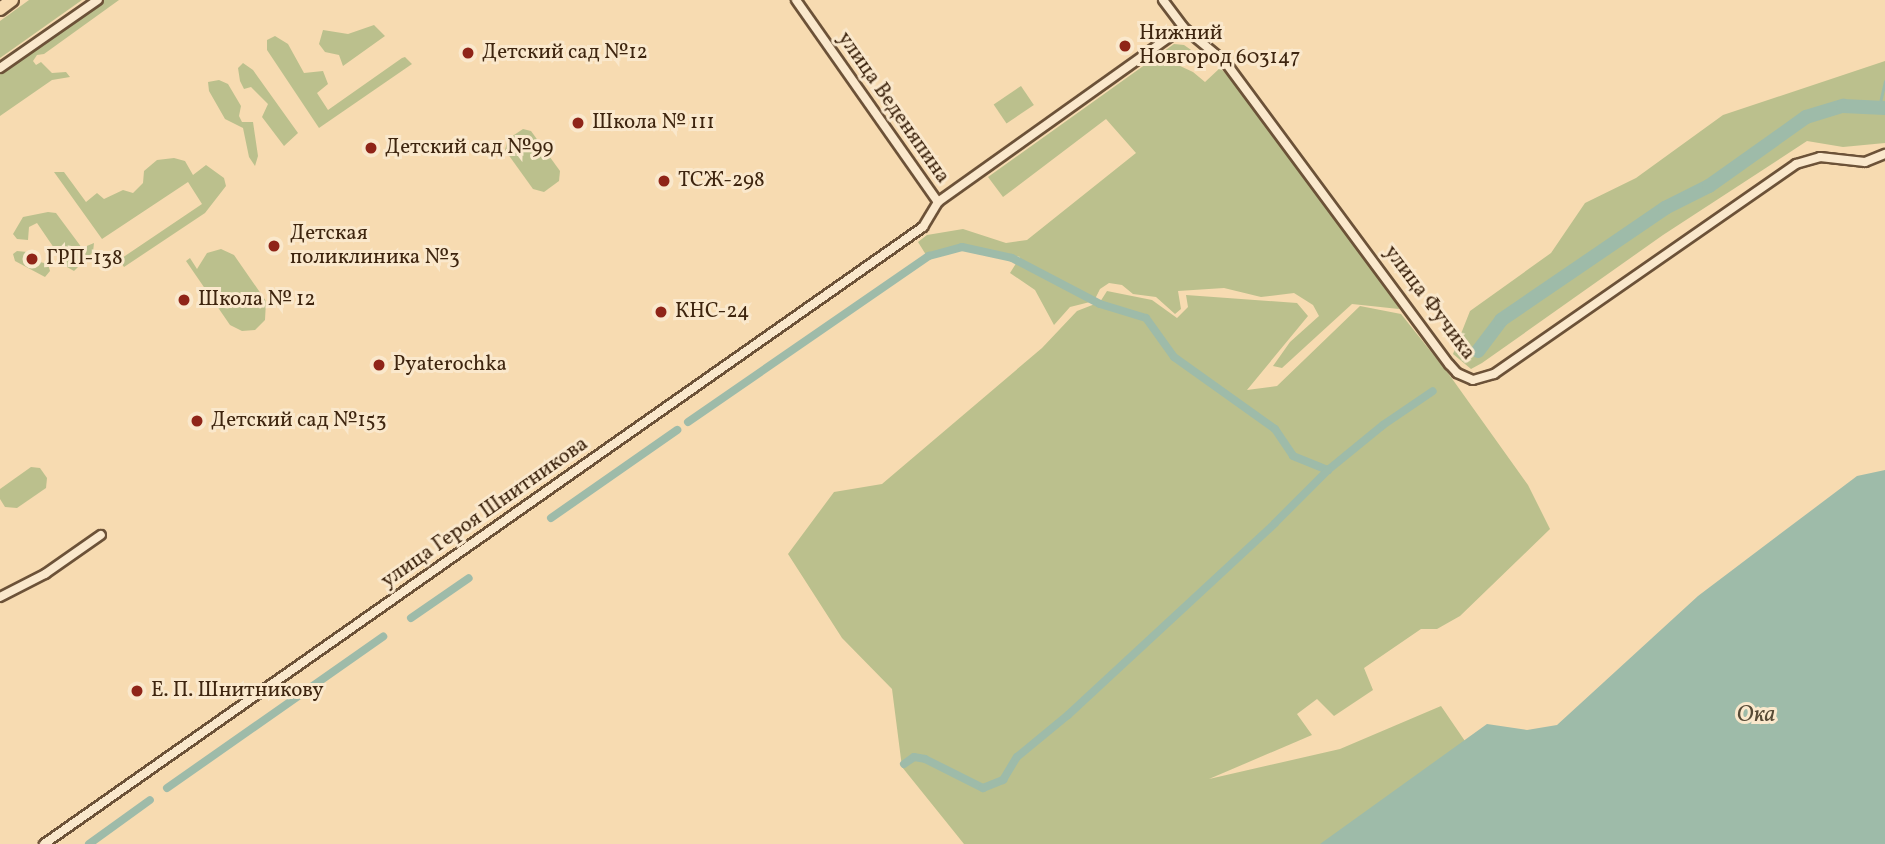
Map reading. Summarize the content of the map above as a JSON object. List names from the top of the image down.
{
  "streets": {
    "street": ["улица Веденяпина", "улица Фучика", "улица Героя Шнитникова"]
  },
  "crossings": [
    ["улица Веденяпина", "улица Героя Шнитникова"],
    ["улица Фучика", "улица Героя Шнитникова"]
  ],
  "water": ["Ока"],
  "places": [
    "Нижний Новгород 603147",
    "Детский сад №12",
    "Школа № 111",
    "Детский сад №99",
    "ТСЖ-298",
    "Детская поликлиника №3",
    "ГРП-138",
    "Школа № 12",
    "КНС-24",
    "Pyaterochka",
    "Детский сад №153",
    "Е. П. Шнитникову"
  ]
}
